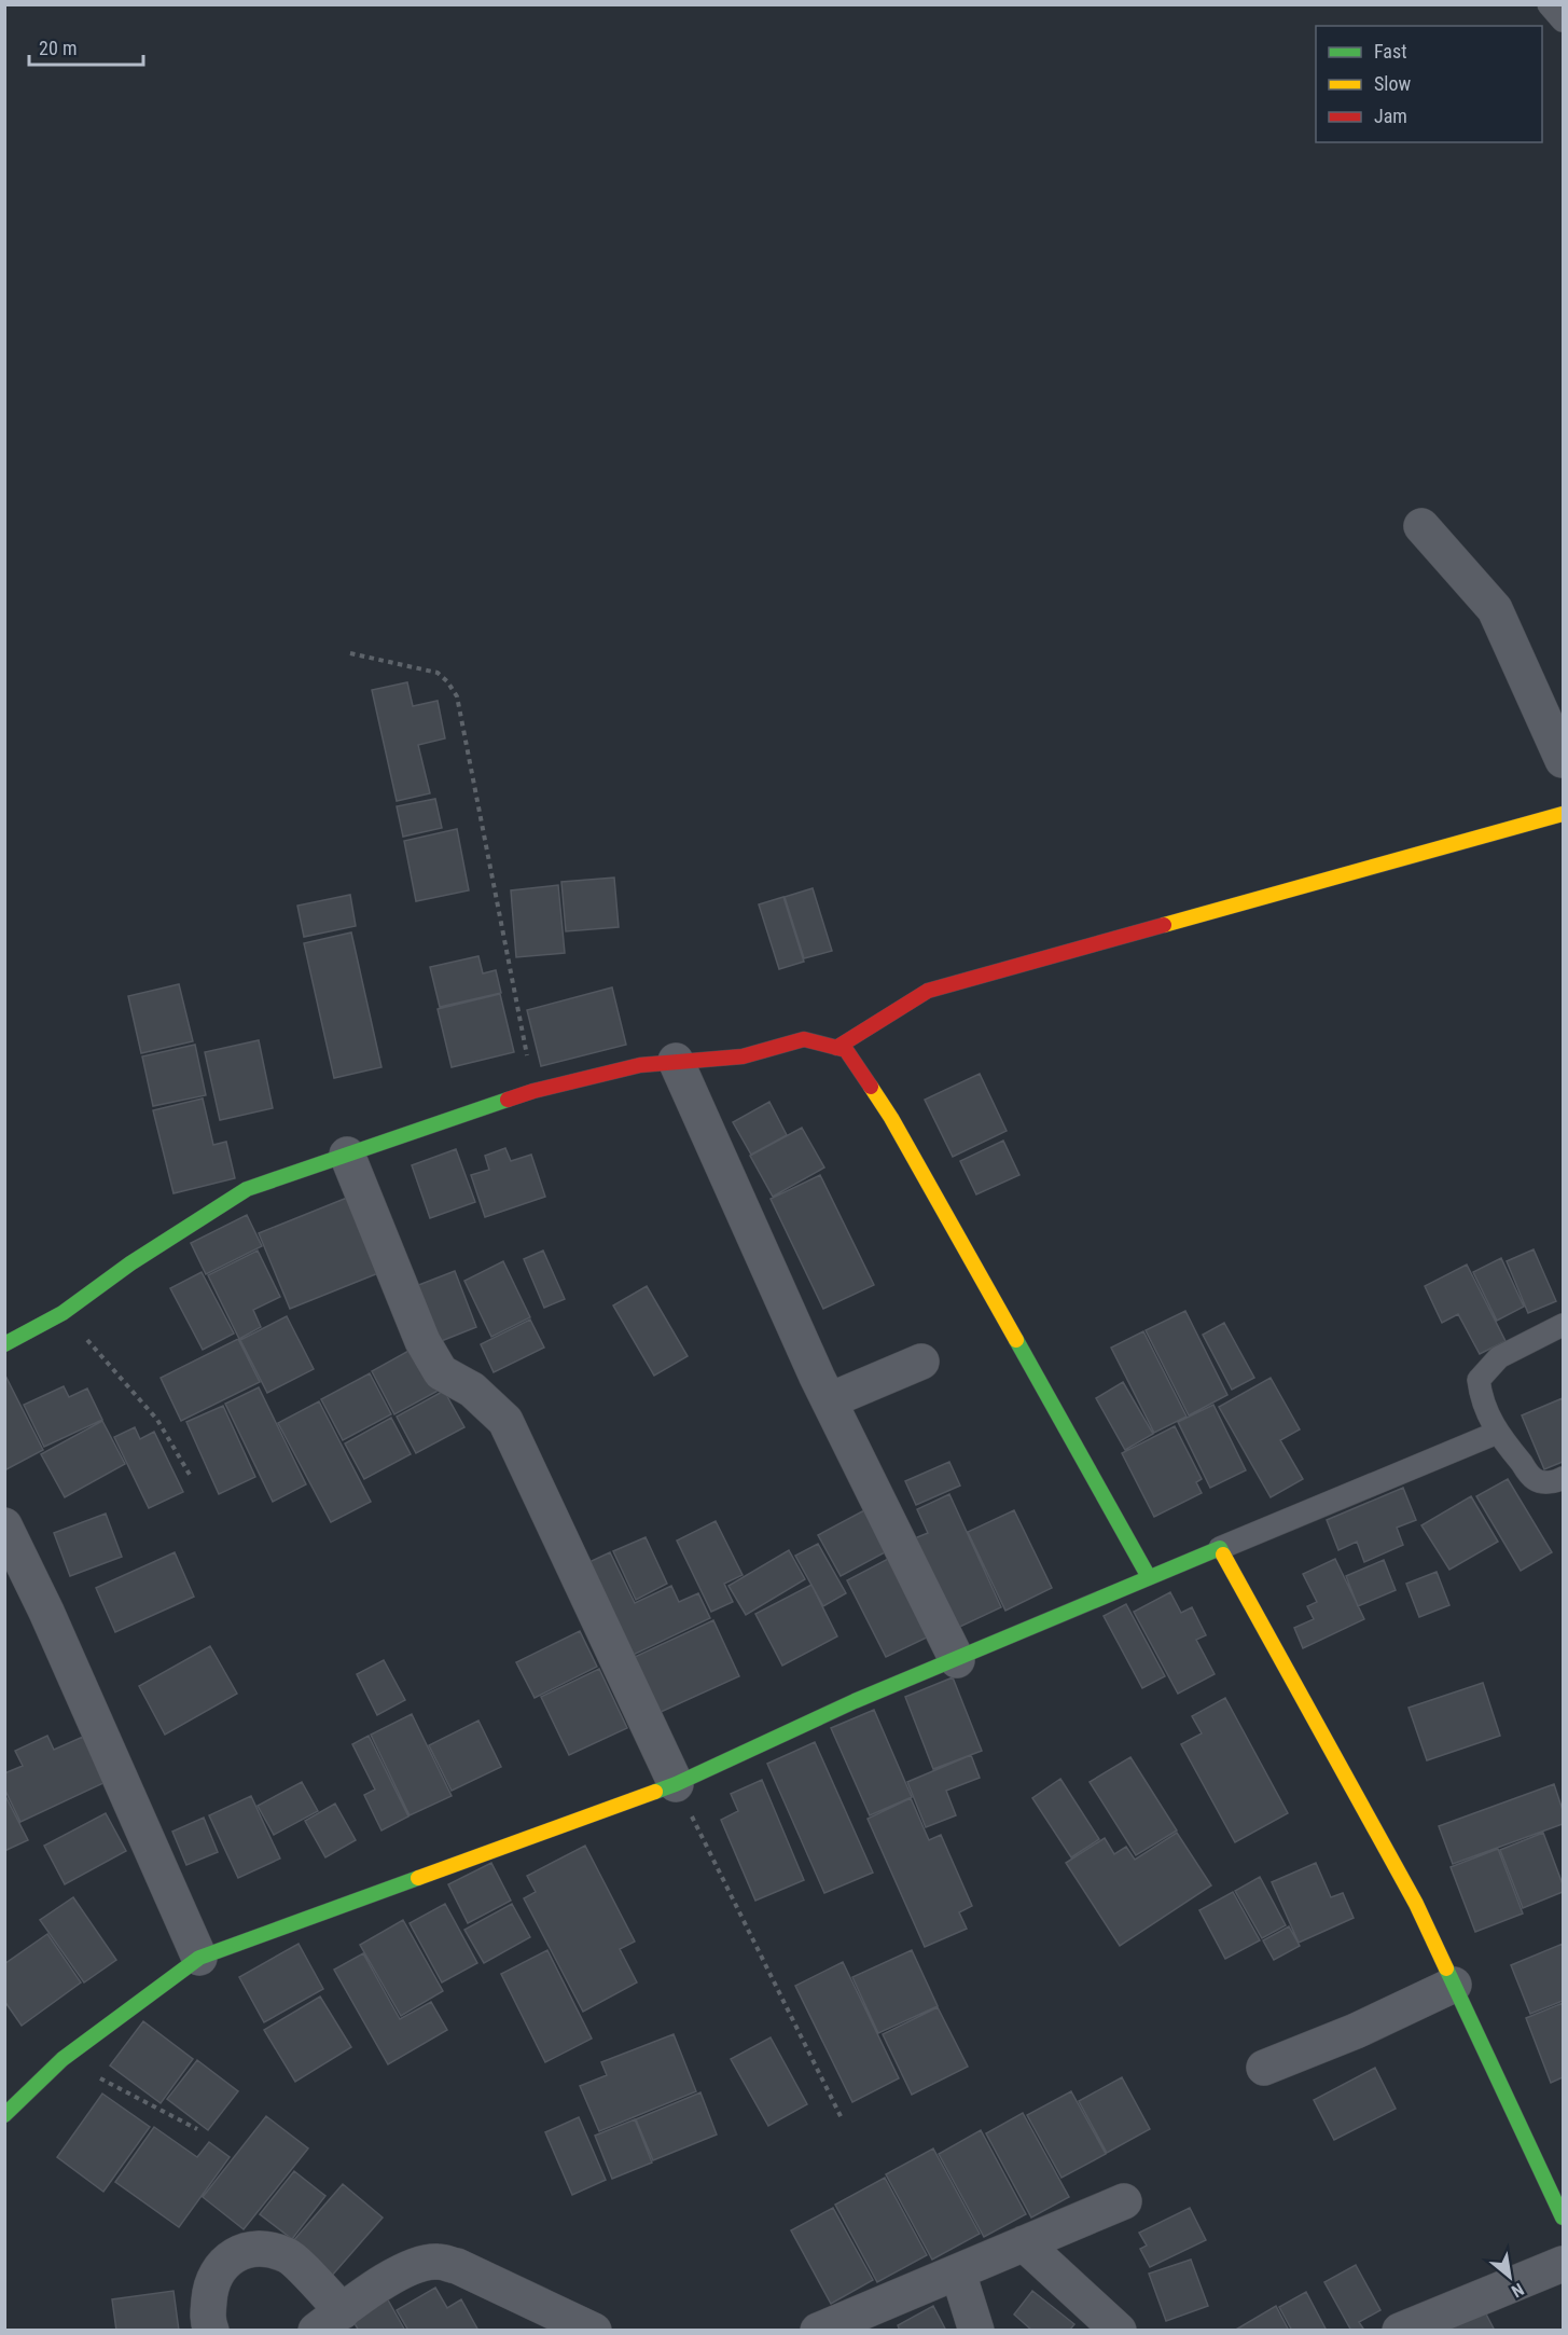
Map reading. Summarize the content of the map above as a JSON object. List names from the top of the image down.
{
  "legend": ["Fast", "Slow", "Jam"],
  "scale_bar": "20 m",
  "north": "bottom right"
}
